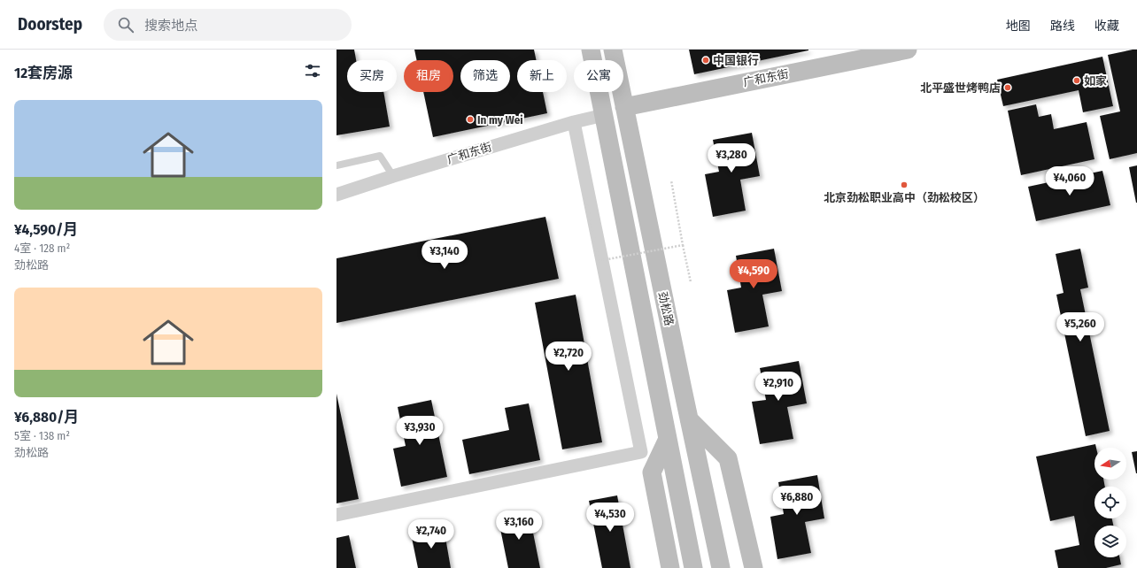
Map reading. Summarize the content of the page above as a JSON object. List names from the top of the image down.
{
  "streets": {
    "main road": ["广和东街", "劲松路"]
  },
  "crossings": [
    ["广和东街", "劲松路"]
  ],
  "places": [
    "中国银行",
    "如家",
    "北平盛世烤鸭店",
    "In my Wei",
    "北京劲松职业高中（劲松校区）"
  ],
  "north": "left",
  "page": {
    "header": "Doorstep",
    "search": "搜索地点",
    "nav": ["地图", "路线", "收藏"],
    "heading": "12套房源",
    "chip": [
      "买房",
      "租房",
      "筛选",
      "新上",
      "公寓"
    ],
    "list": [
      {
        "name": "¥4,590/月",
        "note": "4室 · 128 m² · 劲松路"
      },
      {
        "name": "¥6,880/月",
        "note": "5室 · 138 m² · 劲松路"
      }
    ],
    "price": [
      "¥3,280",
      "¥4,060",
      "¥3,140",
      "¥4,590",
      "¥5,260",
      "¥2,720",
      "¥2,910",
      "¥3,930",
      "¥6,880",
      "¥4,530",
      "¥3,160",
      "¥2,740"
    ]
  }
}
